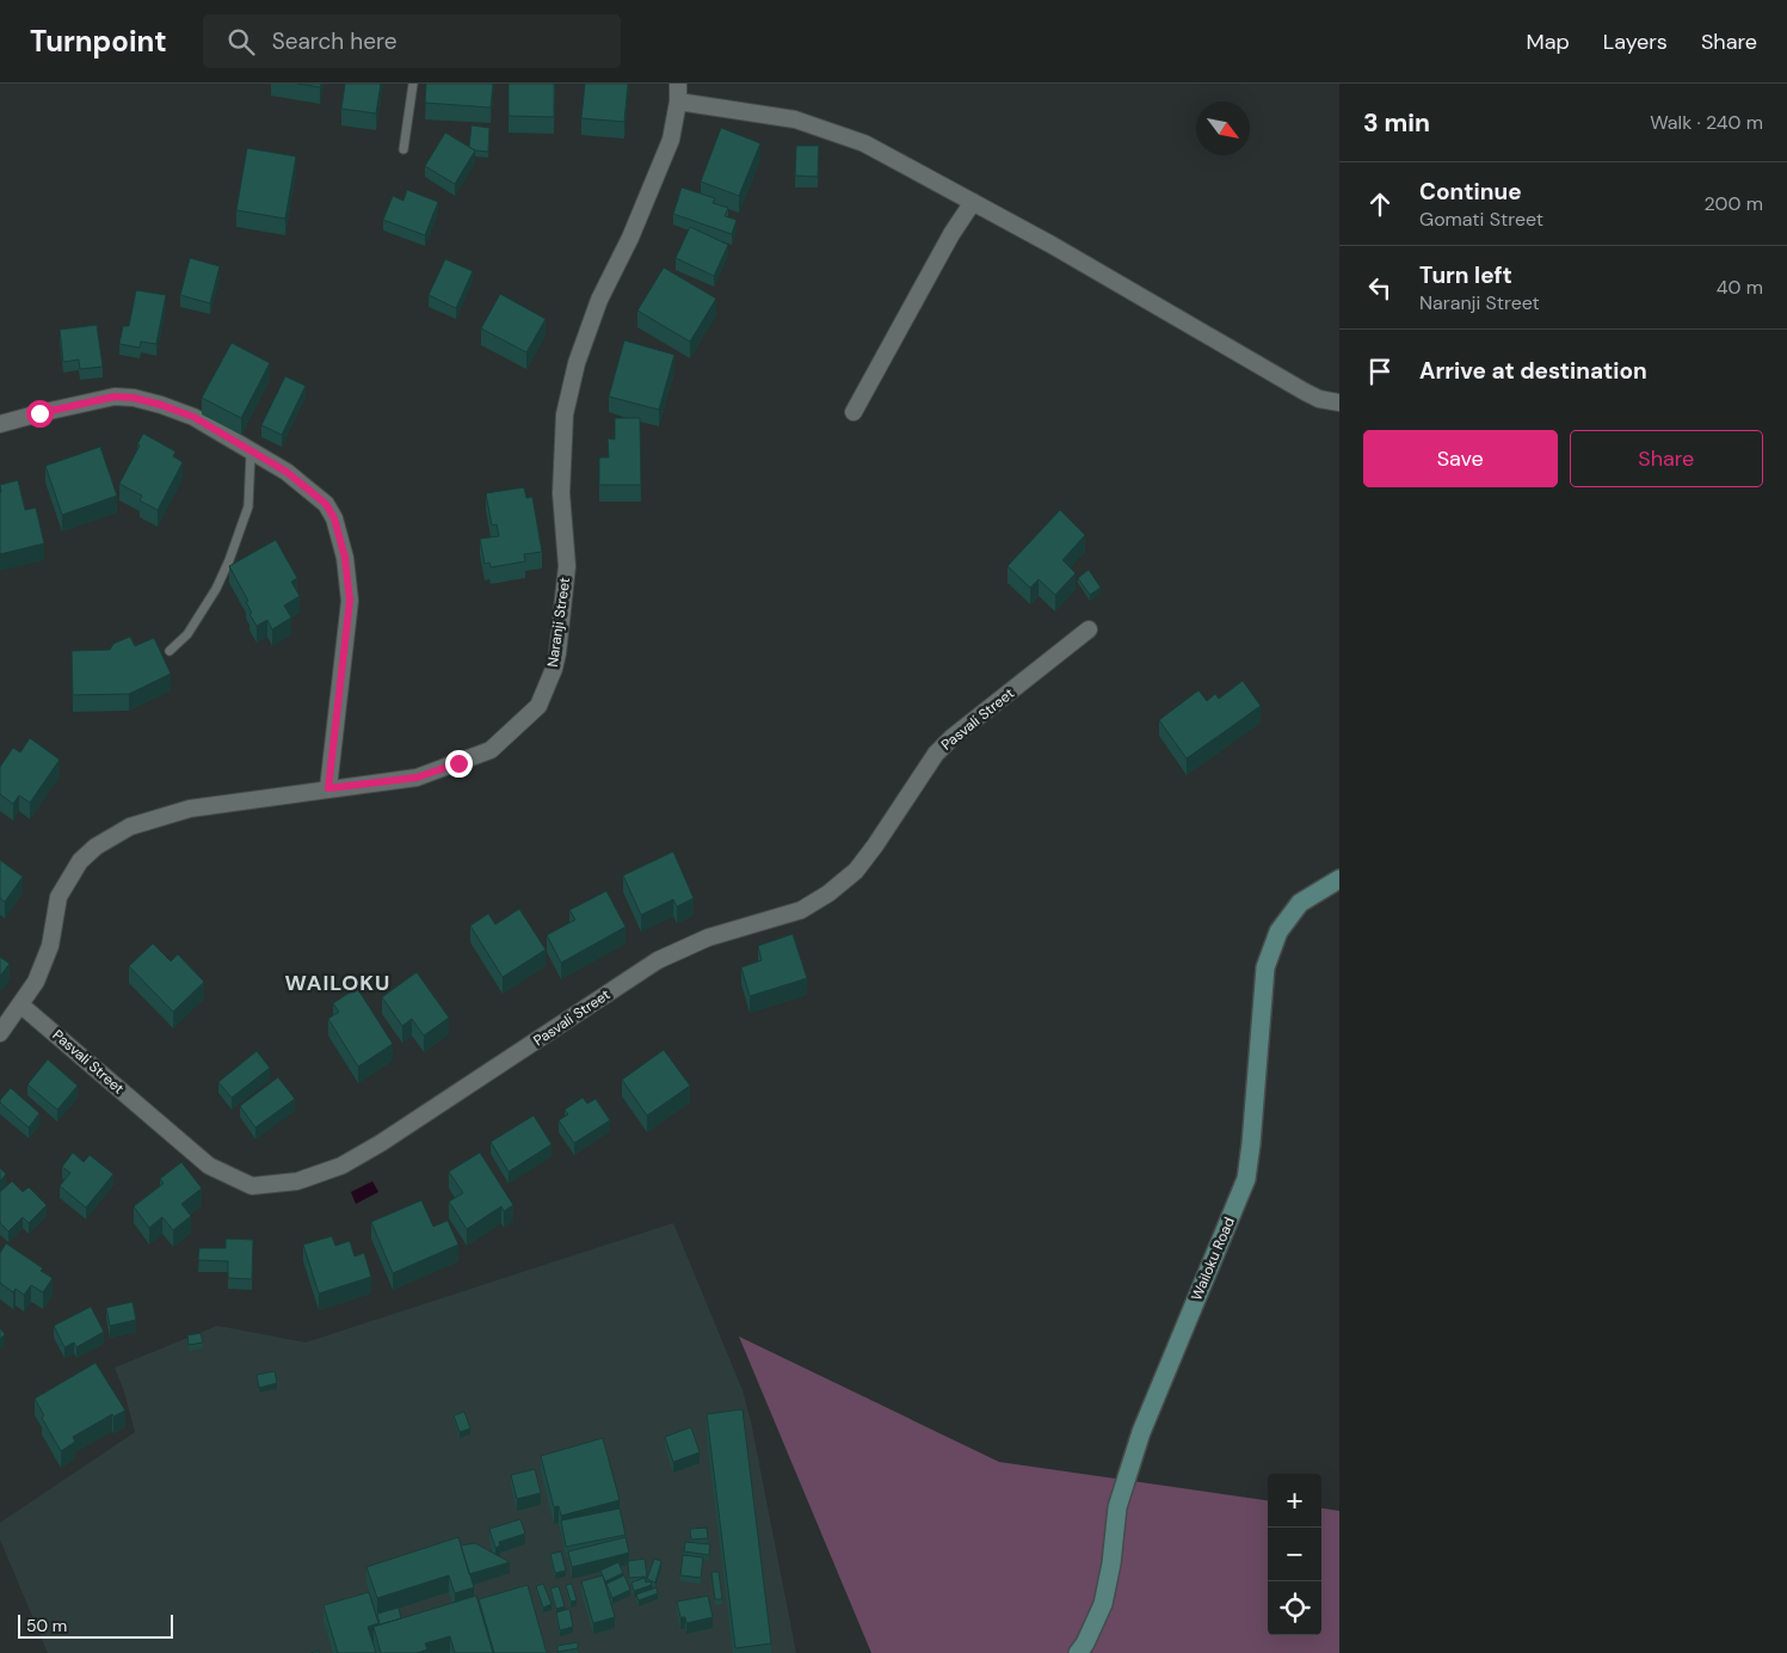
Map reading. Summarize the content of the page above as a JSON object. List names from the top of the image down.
{
  "streets": {
    "street": ["Naranji Street", "Pasvali Street", "Wailoku Road"]
  },
  "crossings": [
    ["Naranji Street", "Pasvali Street"]
  ],
  "districts": ["WAILOKU"],
  "scale_bar": "50 m",
  "north": "bottom right",
  "page": {
    "header": "Turnpoint",
    "search": "Search here",
    "nav": ["Map", "Layers", "Share"],
    "heading": ["3 min", "Walk · 240 m"],
    "list": [
      ["Continue", "Gomati Street", "200 m"],
      ["Turn left", "Naranji Street", "40 m"],
      "Arrive at destination"
    ],
    "buttons": ["Save", "Share"],
    "map_buttons": ["+", "−"],
    "scale": "50 m"
  }
}
